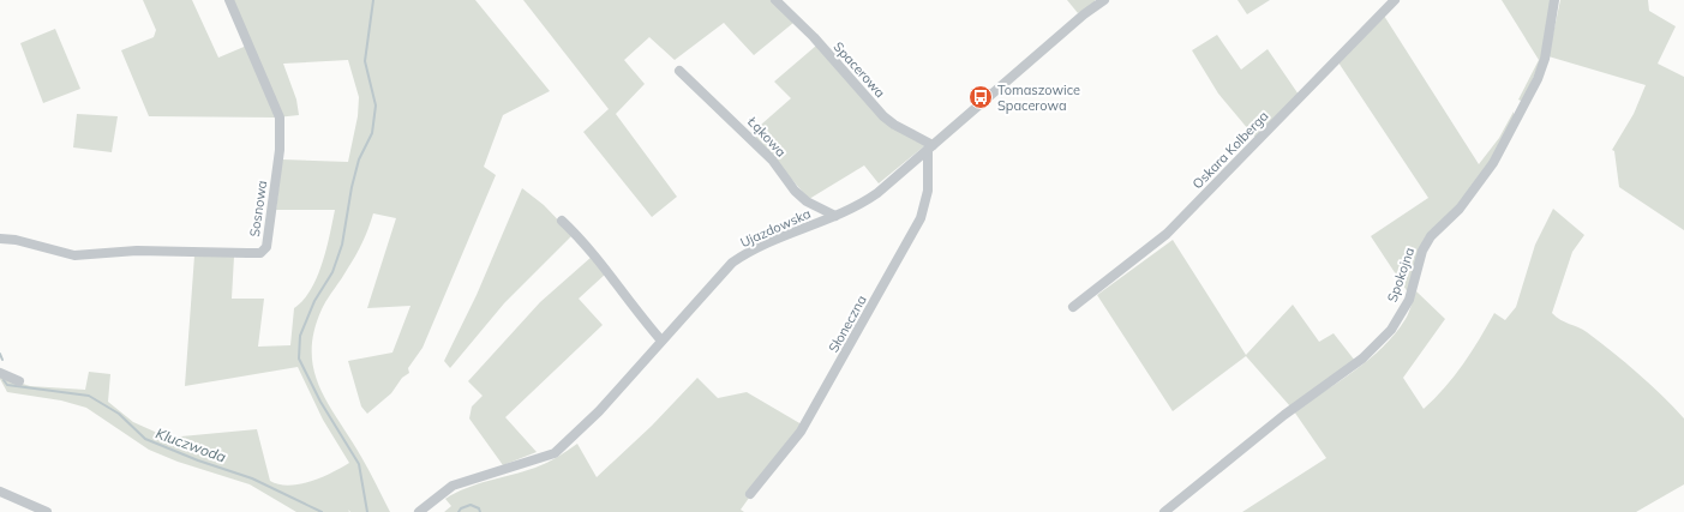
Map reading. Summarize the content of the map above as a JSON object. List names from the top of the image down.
{
  "streets": {
    "street": [
      "Spacerowa",
      "Łąkowa",
      "Oskara Kolberga",
      "Sosnowa",
      "Ujazdowska",
      "Spokojna",
      "Słoneczna"
    ]
  },
  "crossings": [
    ["Spacerowa", "Ujazdowska"],
    ["Spacerowa", "Słoneczna"],
    ["Łąkowa", "Ujazdowska"],
    ["Ujazdowska", "Słoneczna"]
  ],
  "water": ["Kluczwoda"],
  "places": {
    "bus stop": ["Tomaszowice Spacerowa"]
  }
}
